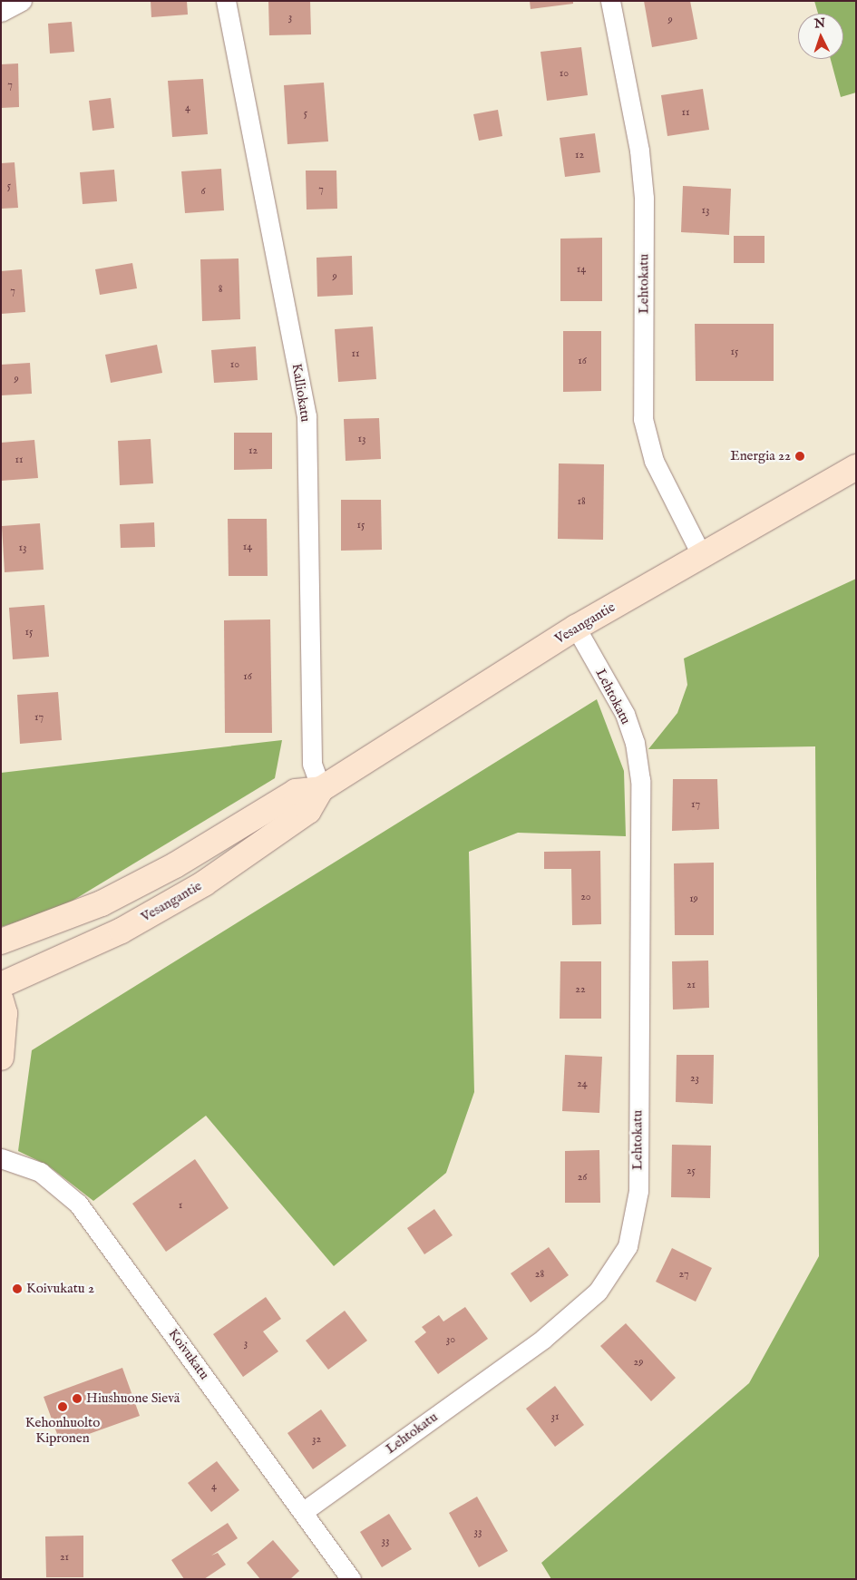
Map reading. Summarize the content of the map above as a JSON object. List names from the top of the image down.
{
  "streets": {
    "main road": ["Vesangantie"],
    "street": ["Lehtokatu", "Kalliokatu", "Koivukatu"]
  },
  "crossings": [
    ["Lehtokatu", "Vesangantie"],
    ["Lehtokatu", "Koivukatu"],
    ["Kalliokatu", "Vesangantie"]
  ],
  "places": [
    "Energia 22",
    "Koivukatu 2",
    "Hiushuone Sievä",
    "Kehonhuolto Kipronen"
  ],
  "house_numbers": [
    "3",
    "9",
    "10",
    "7",
    "4",
    "11",
    "5",
    "12",
    "5",
    "7",
    "6",
    "13",
    "14",
    "9",
    "8",
    "7",
    "15",
    "11",
    "16",
    "10",
    "9",
    "13",
    "12",
    "11",
    "18",
    "15",
    "14",
    "13",
    "15",
    "16",
    "17",
    "17",
    "20",
    "19",
    "21",
    "22",
    "23",
    "24",
    "25",
    "26",
    "1",
    "28",
    "27",
    "30",
    "3",
    "29",
    "31",
    "32",
    "4",
    "33",
    "33",
    "21"
  ],
  "north": "top"
}
